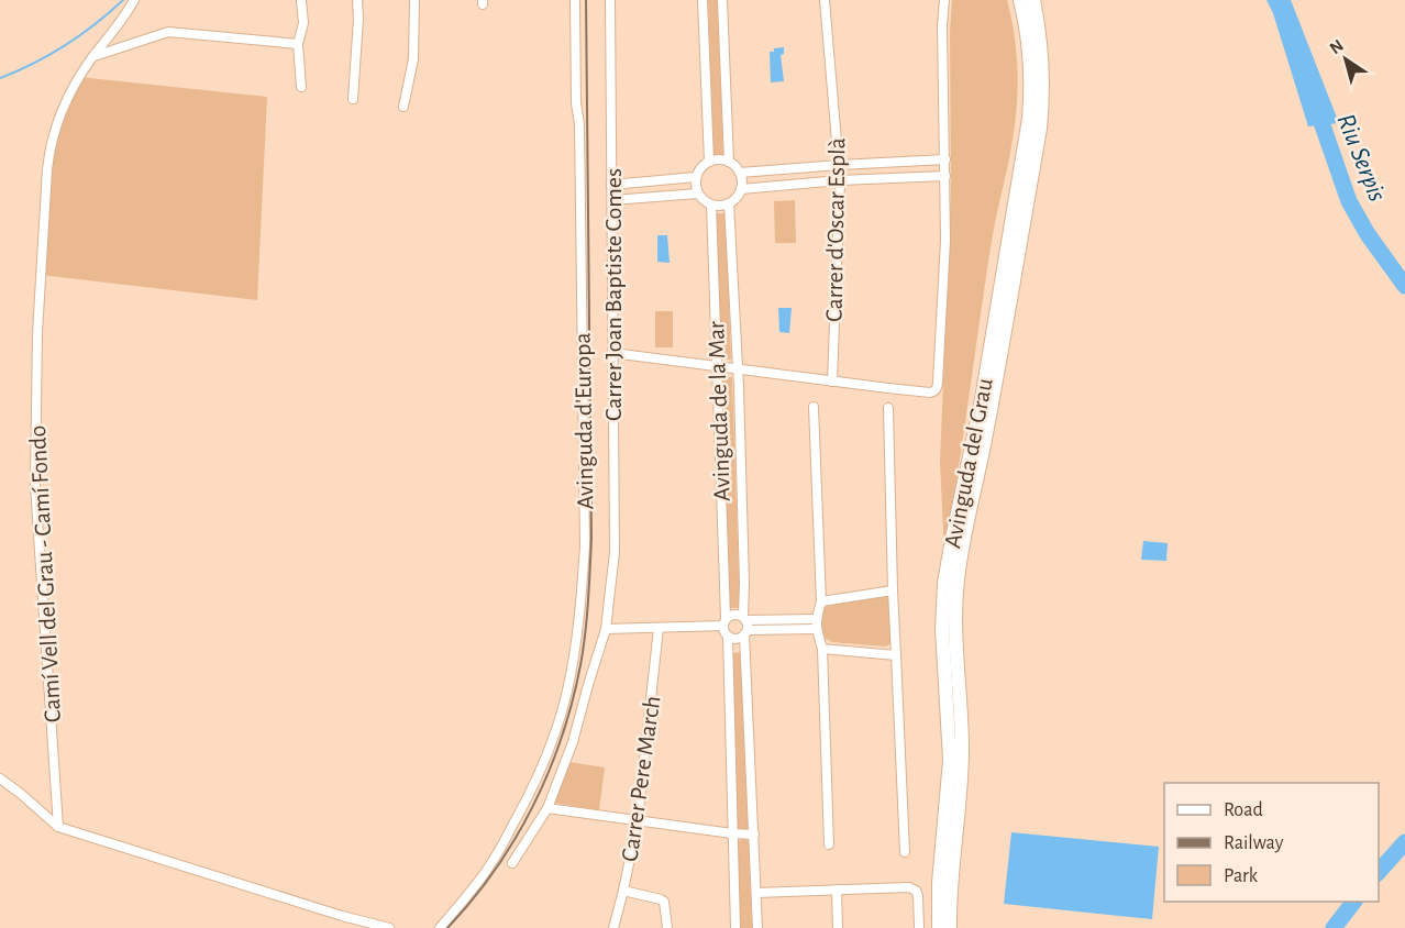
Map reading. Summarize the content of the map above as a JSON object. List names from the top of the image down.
{
  "streets": {
    "main road": ["Avinguda del Grau"],
    "street": [
      "Carrer d'Oscar Esplà",
      "Carrer Joan Baptiste Comes",
      "Avinguda de la Mar",
      "Avinguda d'Europa",
      "Camí Vell del Grau - Camí Fondo",
      "Carrer Pere March"
    ]
  },
  "water": ["Riu Serpis"],
  "legend": ["Road", "Railway", "Park"],
  "north": "top left"
}
